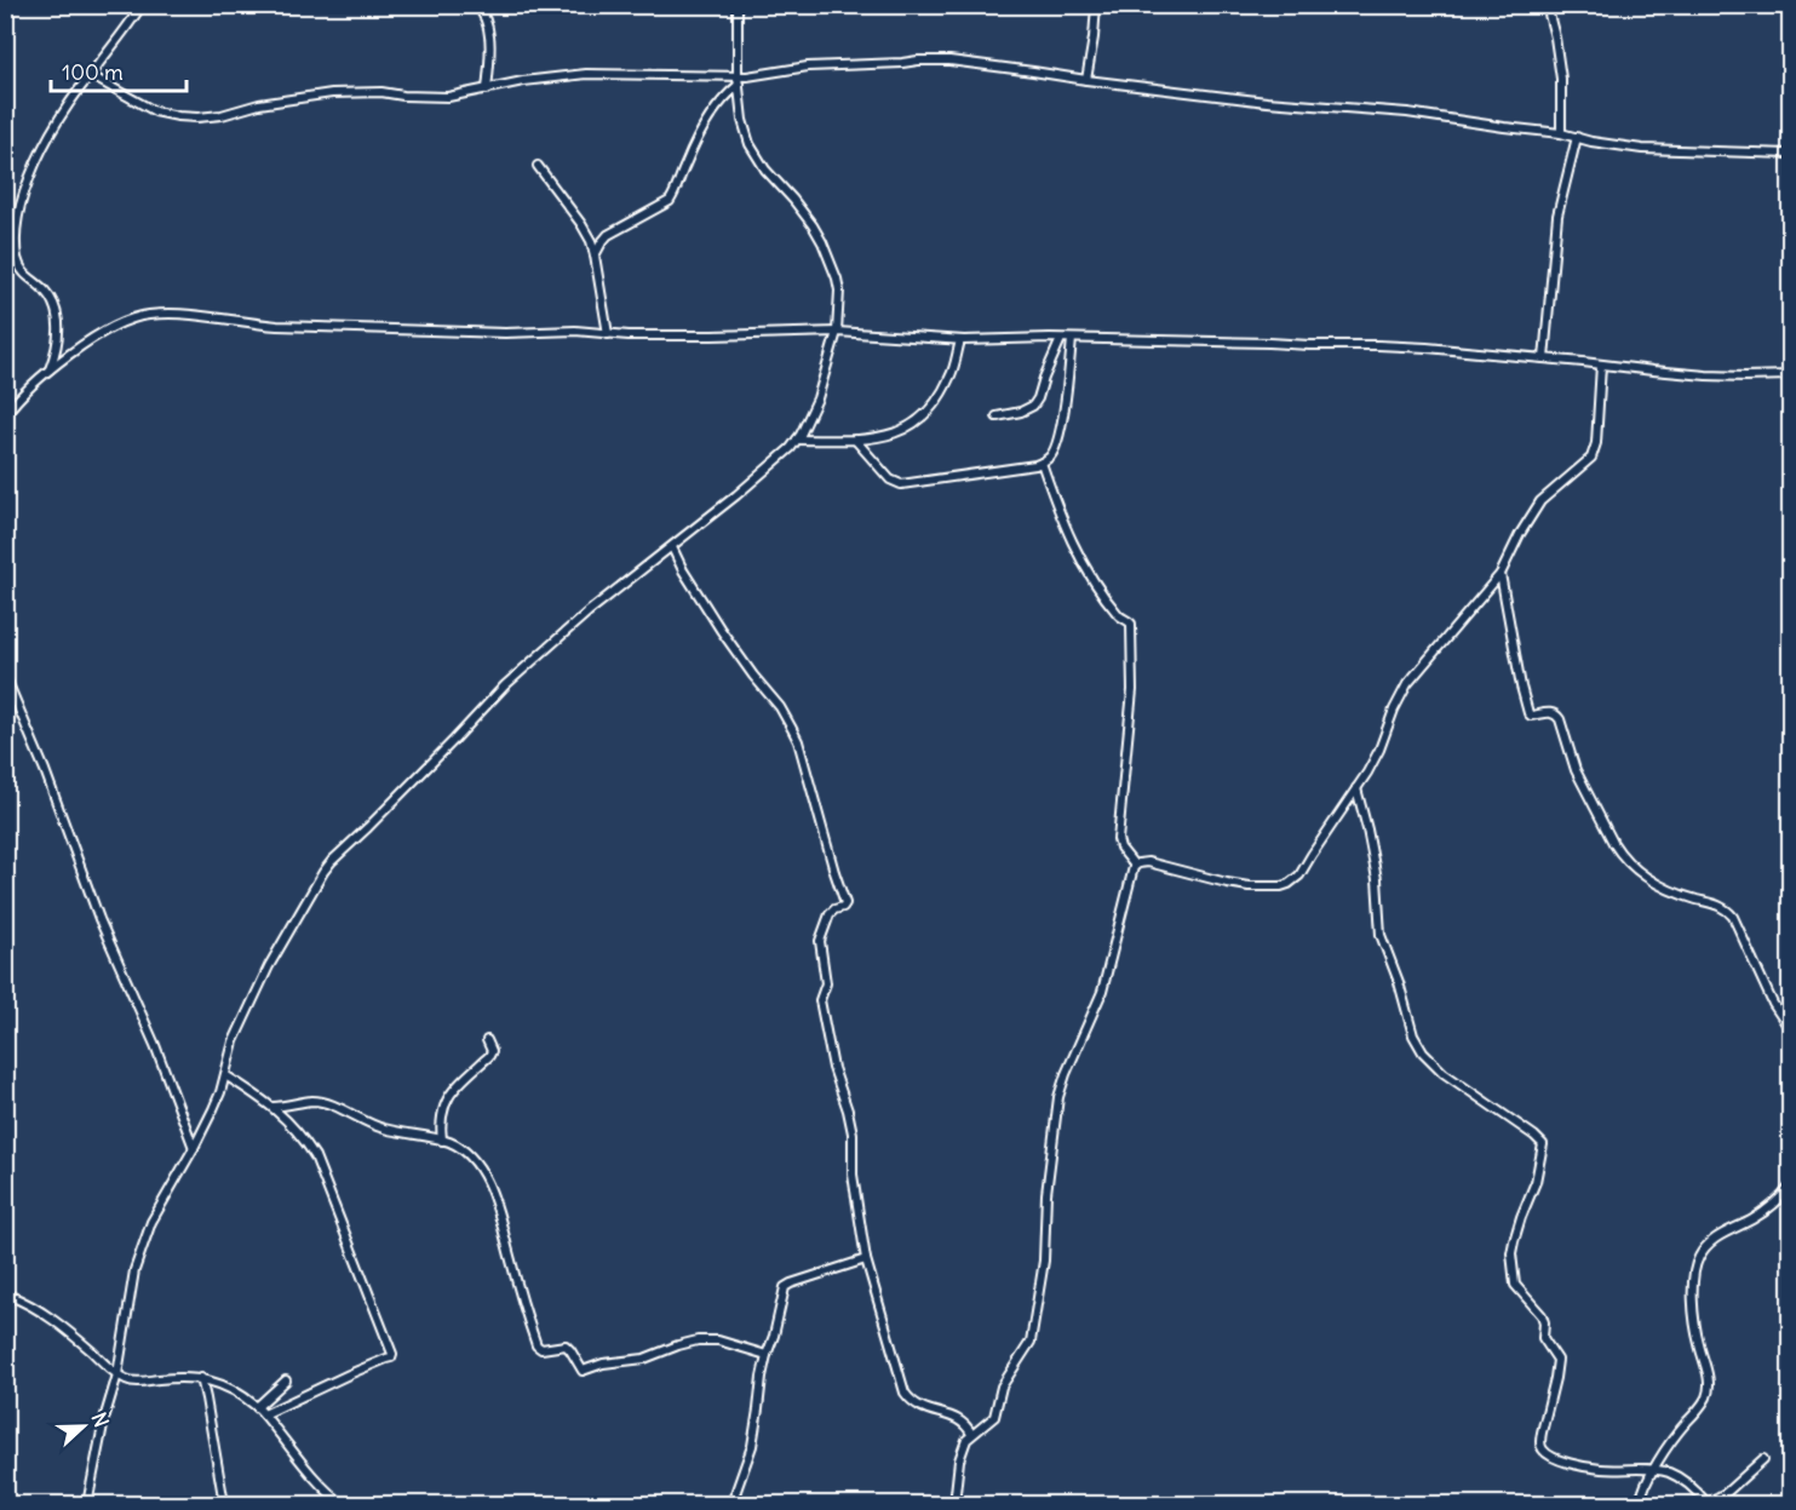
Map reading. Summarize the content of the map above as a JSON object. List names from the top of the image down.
{
  "scale_bar": "100 m",
  "north": "right"
}
